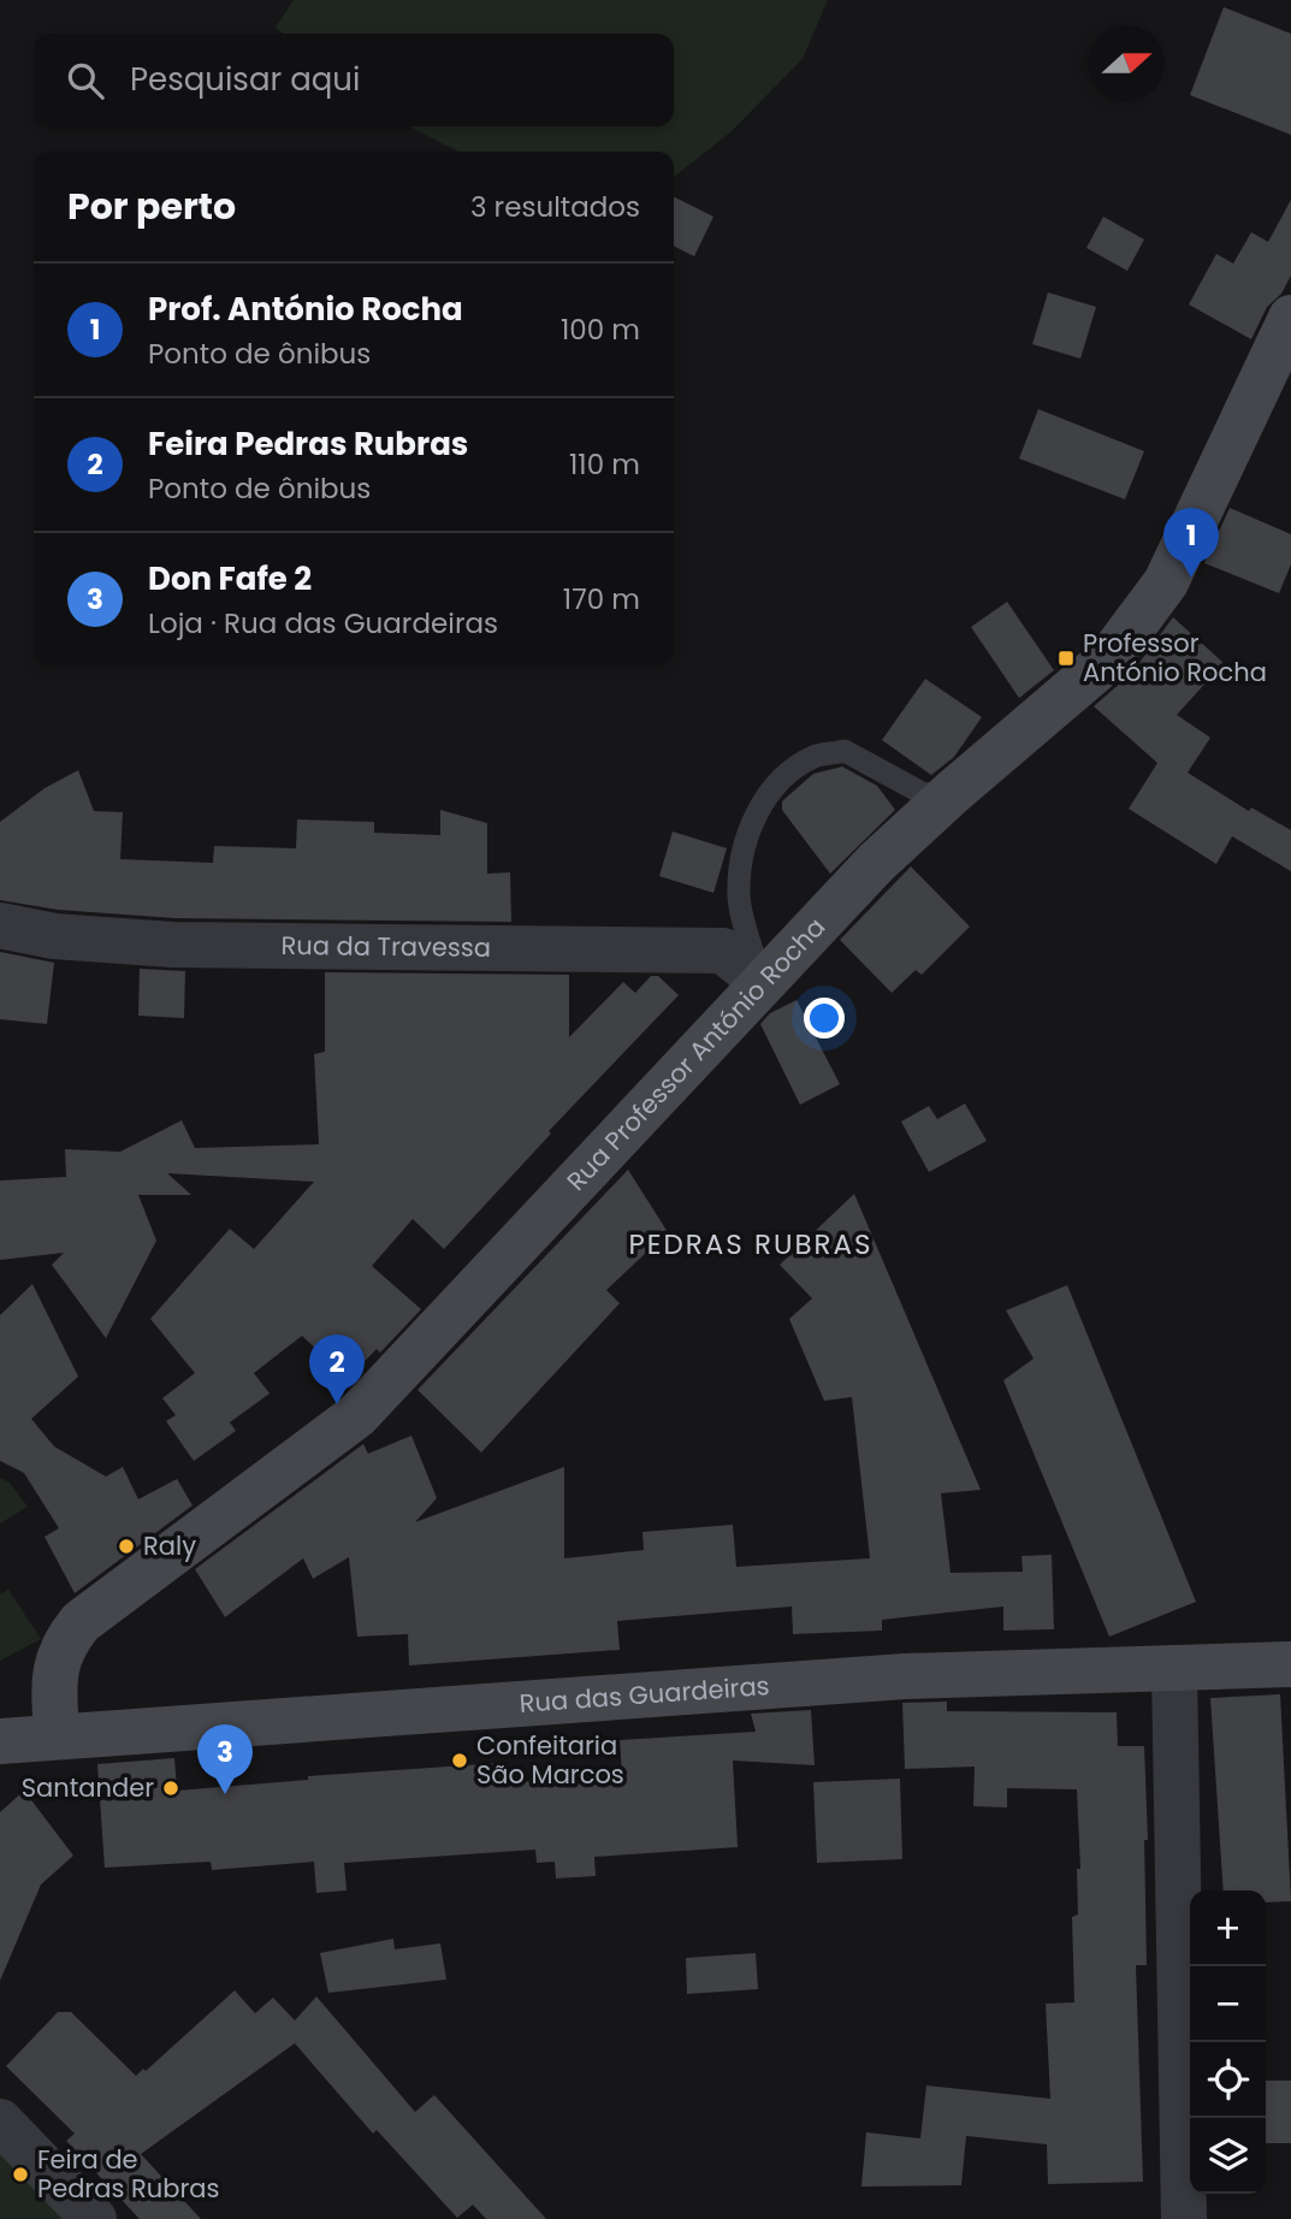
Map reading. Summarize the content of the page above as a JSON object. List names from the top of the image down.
{
  "streets": {
    "street": ["Rua da Travessa", "Rua Professor António Rocha", "Rua das Guardeiras"]
  },
  "crossings": [
    ["Rua da Travessa", "Rua Professor António Rocha"],
    ["Rua Professor António Rocha", "Rua das Guardeiras"]
  ],
  "districts": ["PEDRAS RUBRAS"],
  "places": {
    "transit": ["Professor António Rocha"],
    "other": [
      "Raly",
      "Confeitaria São Marcos",
      "Santander",
      "Feira de Pedras Rubras"
    ]
  },
  "north": "right",
  "page": {
    "search": "Pesquisar aqui",
    "heading": ["Por perto", "3 resultados"],
    "list": [
      {
        "mark": "1",
        "name": "Prof. António Rocha",
        "note": "Ponto de ônibus",
        "value": "100 m"
      },
      {
        "mark": "2",
        "name": "Feira Pedras Rubras",
        "note": "Ponto de ônibus",
        "value": "110 m"
      },
      {
        "mark": "3",
        "name": "Don Fafe 2",
        "note": "Loja · Rua das Guardeiras",
        "value": "170 m"
      }
    ],
    "pins": ["1", "2", "3"],
    "map_buttons": ["+", "−"]
  }
}
